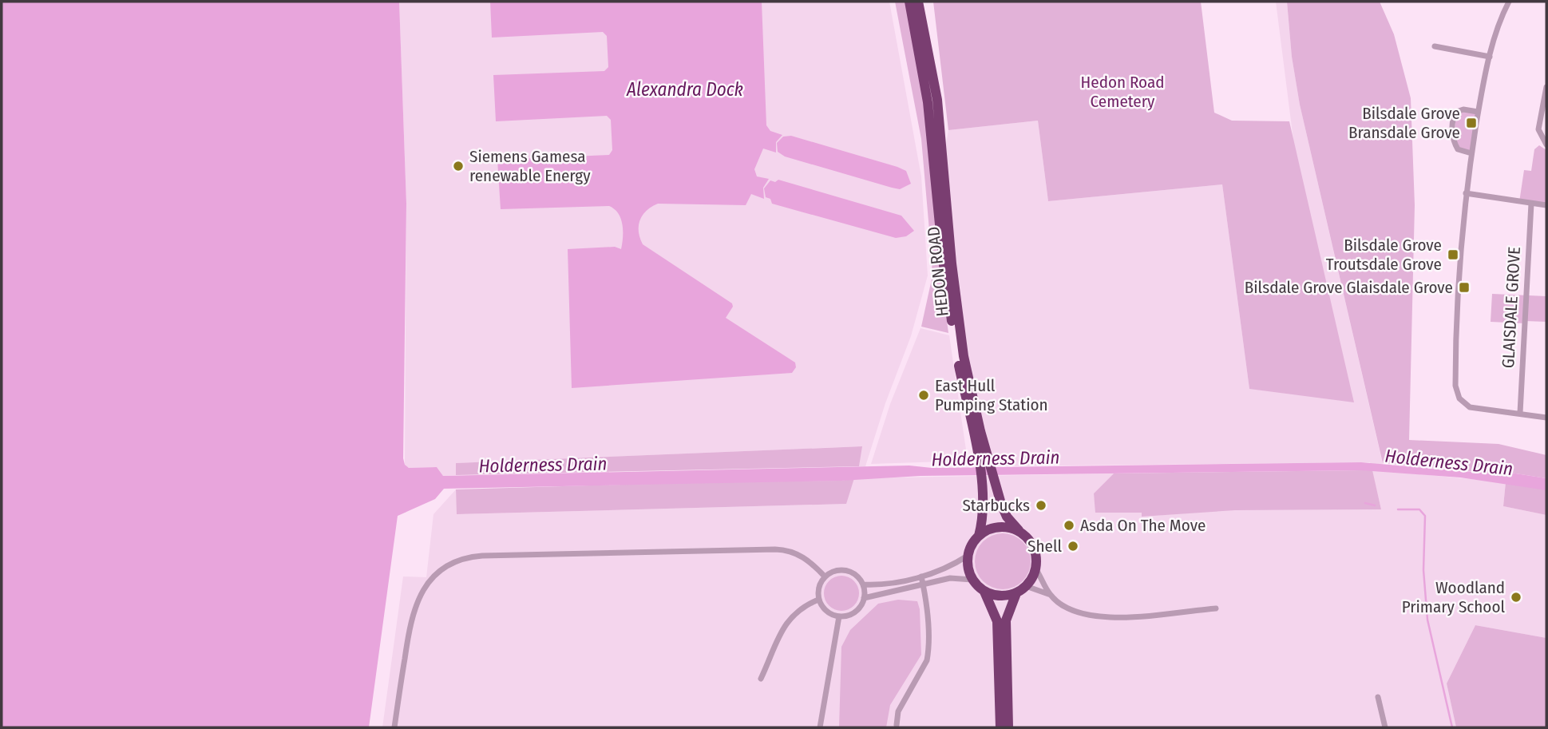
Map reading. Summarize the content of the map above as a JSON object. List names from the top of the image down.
{
  "streets": {
    "highway": ["HEDON ROAD"],
    "street": ["GLAISDALE GROVE"]
  },
  "water": ["Alexandra Dock", "Holderness Drain"],
  "parks": ["Hedon Road Cemetery"],
  "places": {
    "transit": ["Bilsdale Grove Bransdale Grove", "Bilsdale Grove Troutsdale Grove", "Bilsdale Grove Glaisdale Grove"],
    "other": [
      "Siemens Gamesa renewable Energy",
      "East Hull Pumping Station",
      "Starbucks",
      "Asda On The Move",
      "Shell",
      "Woodland Primary School"
    ]
  }
}
